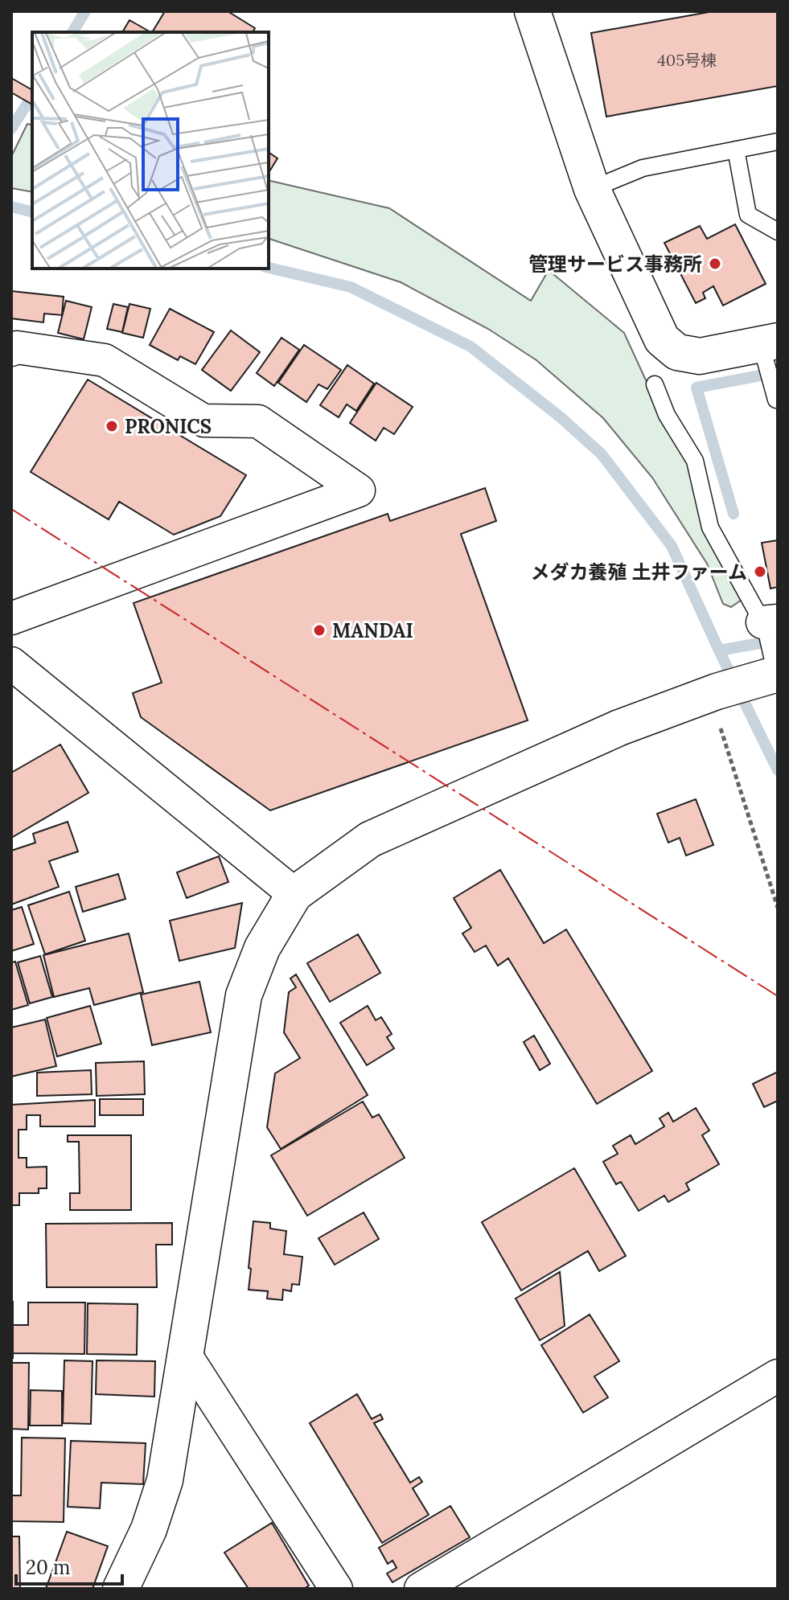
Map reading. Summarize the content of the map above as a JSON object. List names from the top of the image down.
{
  "places": [
    "管理サービス事務所",
    "PRONICS",
    "メダカ養殖 土井ファーム",
    "MANDAI"
  ],
  "house_numbers": ["405号棟"],
  "scale_bar": "20 m"
}
